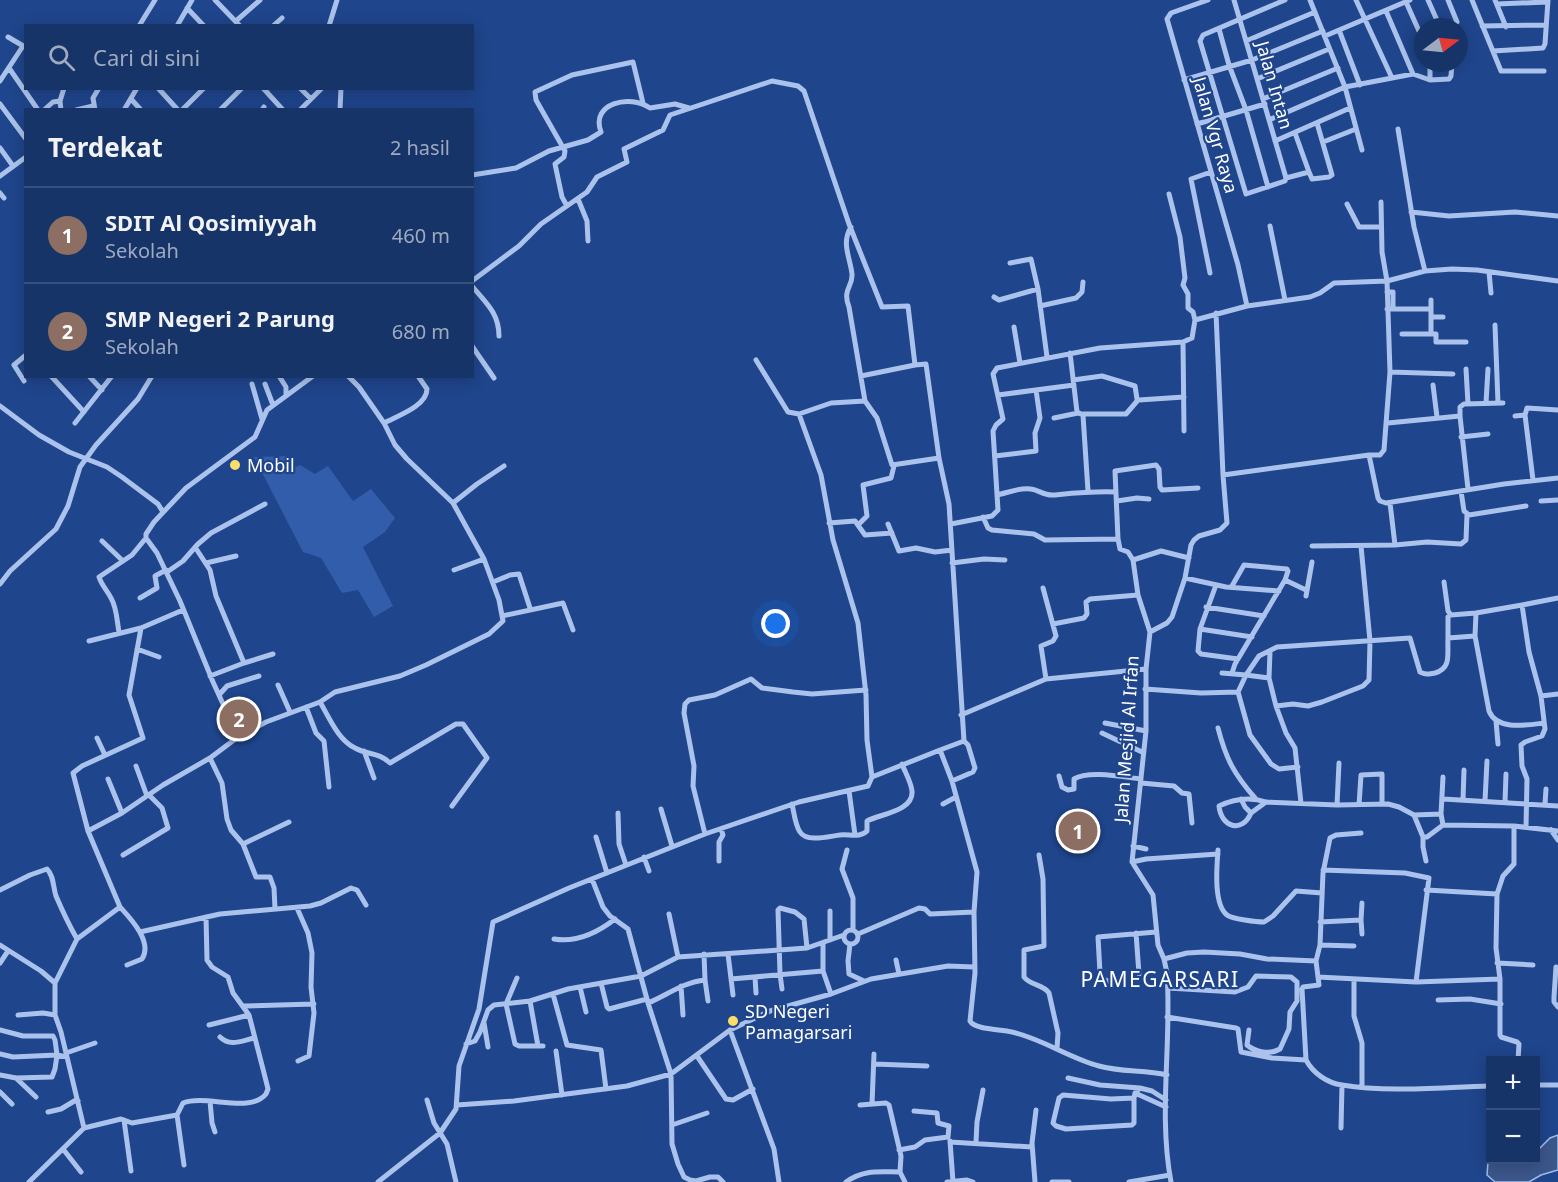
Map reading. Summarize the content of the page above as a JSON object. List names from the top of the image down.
{
  "streets": {
    "street": ["Jalan Intan", "Jalan Vgr Raya", "Jalan Mesjid Al Irfan"]
  },
  "districts": ["PAMEGARSARI"],
  "places": ["Mobil", "SD Negeri Pamagarsari"],
  "north": "right",
  "page": {
    "search": "Cari di sini",
    "heading": ["Terdekat", "2 hasil"],
    "list": [
      {
        "mark": "1",
        "name": "SDIT Al Qosimiyyah",
        "note": "Sekolah",
        "value": "460 m"
      },
      {
        "mark": "2",
        "name": "SMP Negeri 2 Parung",
        "note": "Sekolah",
        "value": "680 m"
      }
    ],
    "pins": ["2", "1"],
    "map_buttons": ["+", "−"]
  }
}
